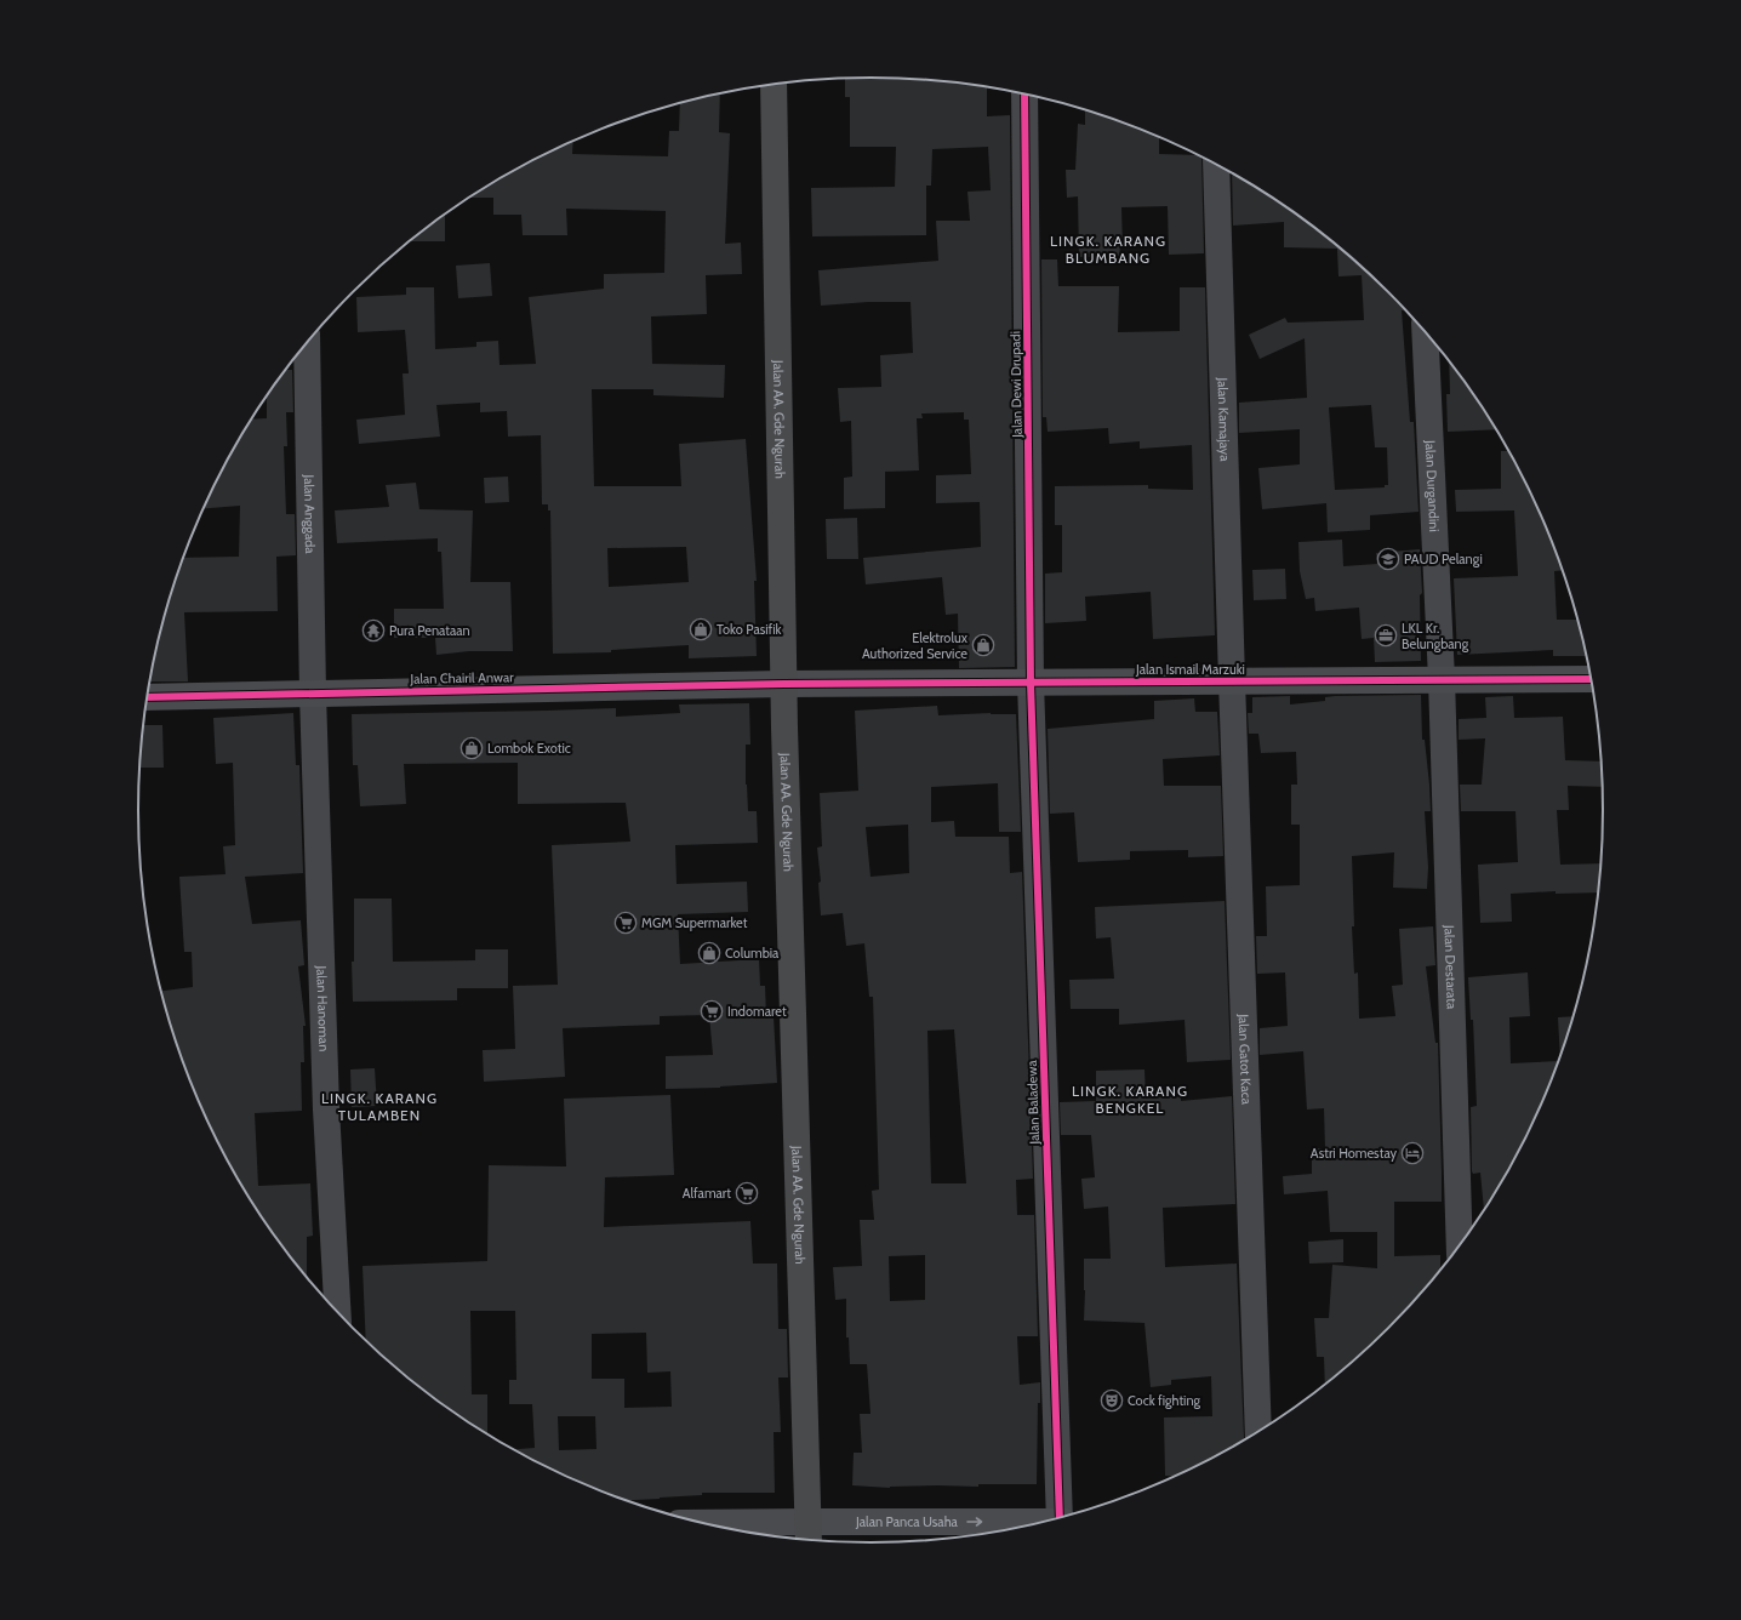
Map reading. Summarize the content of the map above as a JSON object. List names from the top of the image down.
{
  "streets": {
    "main road": ["Jalan AA. Gde Ngurah"],
    "street": [
      "Jalan Dewi Drupadi",
      "Jalan Kamajaya",
      "Jalan Durgandini",
      "Jalan Anggada",
      "Jalan Ismail Marzuki",
      "Jalan Chairil Anwar",
      "Jalan Destarata",
      "Jalan Hanoman",
      "Jalan Gatot Kaca",
      "Jalan Baladewa",
      "Jalan Panca Usaha"
    ]
  },
  "crossings": [
    ["Jalan Dewi Drupadi", "Jalan Ismail Marzuki"],
    ["Jalan Dewi Drupadi", "Jalan Baladewa"],
    ["Jalan AA. Gde Ngurah", "Jalan Ismail Marzuki"],
    ["Jalan AA. Gde Ngurah", "Jalan Chairil Anwar"],
    ["Jalan AA. Gde Ngurah", "Jalan Panca Usaha"],
    ["Jalan Kamajaya", "Jalan Ismail Marzuki"],
    ["Jalan Kamajaya", "Jalan Gatot Kaca"],
    ["Jalan Durgandini", "Jalan Ismail Marzuki"],
    ["Jalan Durgandini", "Jalan Destarata"],
    ["Jalan Anggada", "Jalan Chairil Anwar"],
    ["Jalan Anggada", "Jalan Hanoman"],
    ["Jalan Ismail Marzuki", "Jalan Chairil Anwar"],
    ["Jalan Ismail Marzuki", "Jalan Destarata"],
    ["Jalan Ismail Marzuki", "Jalan Gatot Kaca"],
    ["Jalan Ismail Marzuki", "Jalan Baladewa"],
    ["Jalan Chairil Anwar", "Jalan Hanoman"]
  ],
  "one_way": ["Jalan Panca Usaha"],
  "districts": ["LINGK. KARANG BLUMBANG", "LINGK. KARANG BENGKEL", "LINGK. KARANG TULAMBEN"],
  "places": {
    "school or university": ["PAUD Pelangi"],
    "shop": [
      "Toko Pasifik",
      "Elektrolux Authorized Service",
      "Lombok Exotic",
      "Columbia"
    ],
    "temple": ["Pura Penataan"],
    "office": ["LKL Kr. Belungbang"],
    "supermarket": ["MGM Supermarket", "Indomaret", "Alfamart"],
    "hotel": ["Astri Homestay"],
    "theatre": ["Cock fighting"]
  }
}
